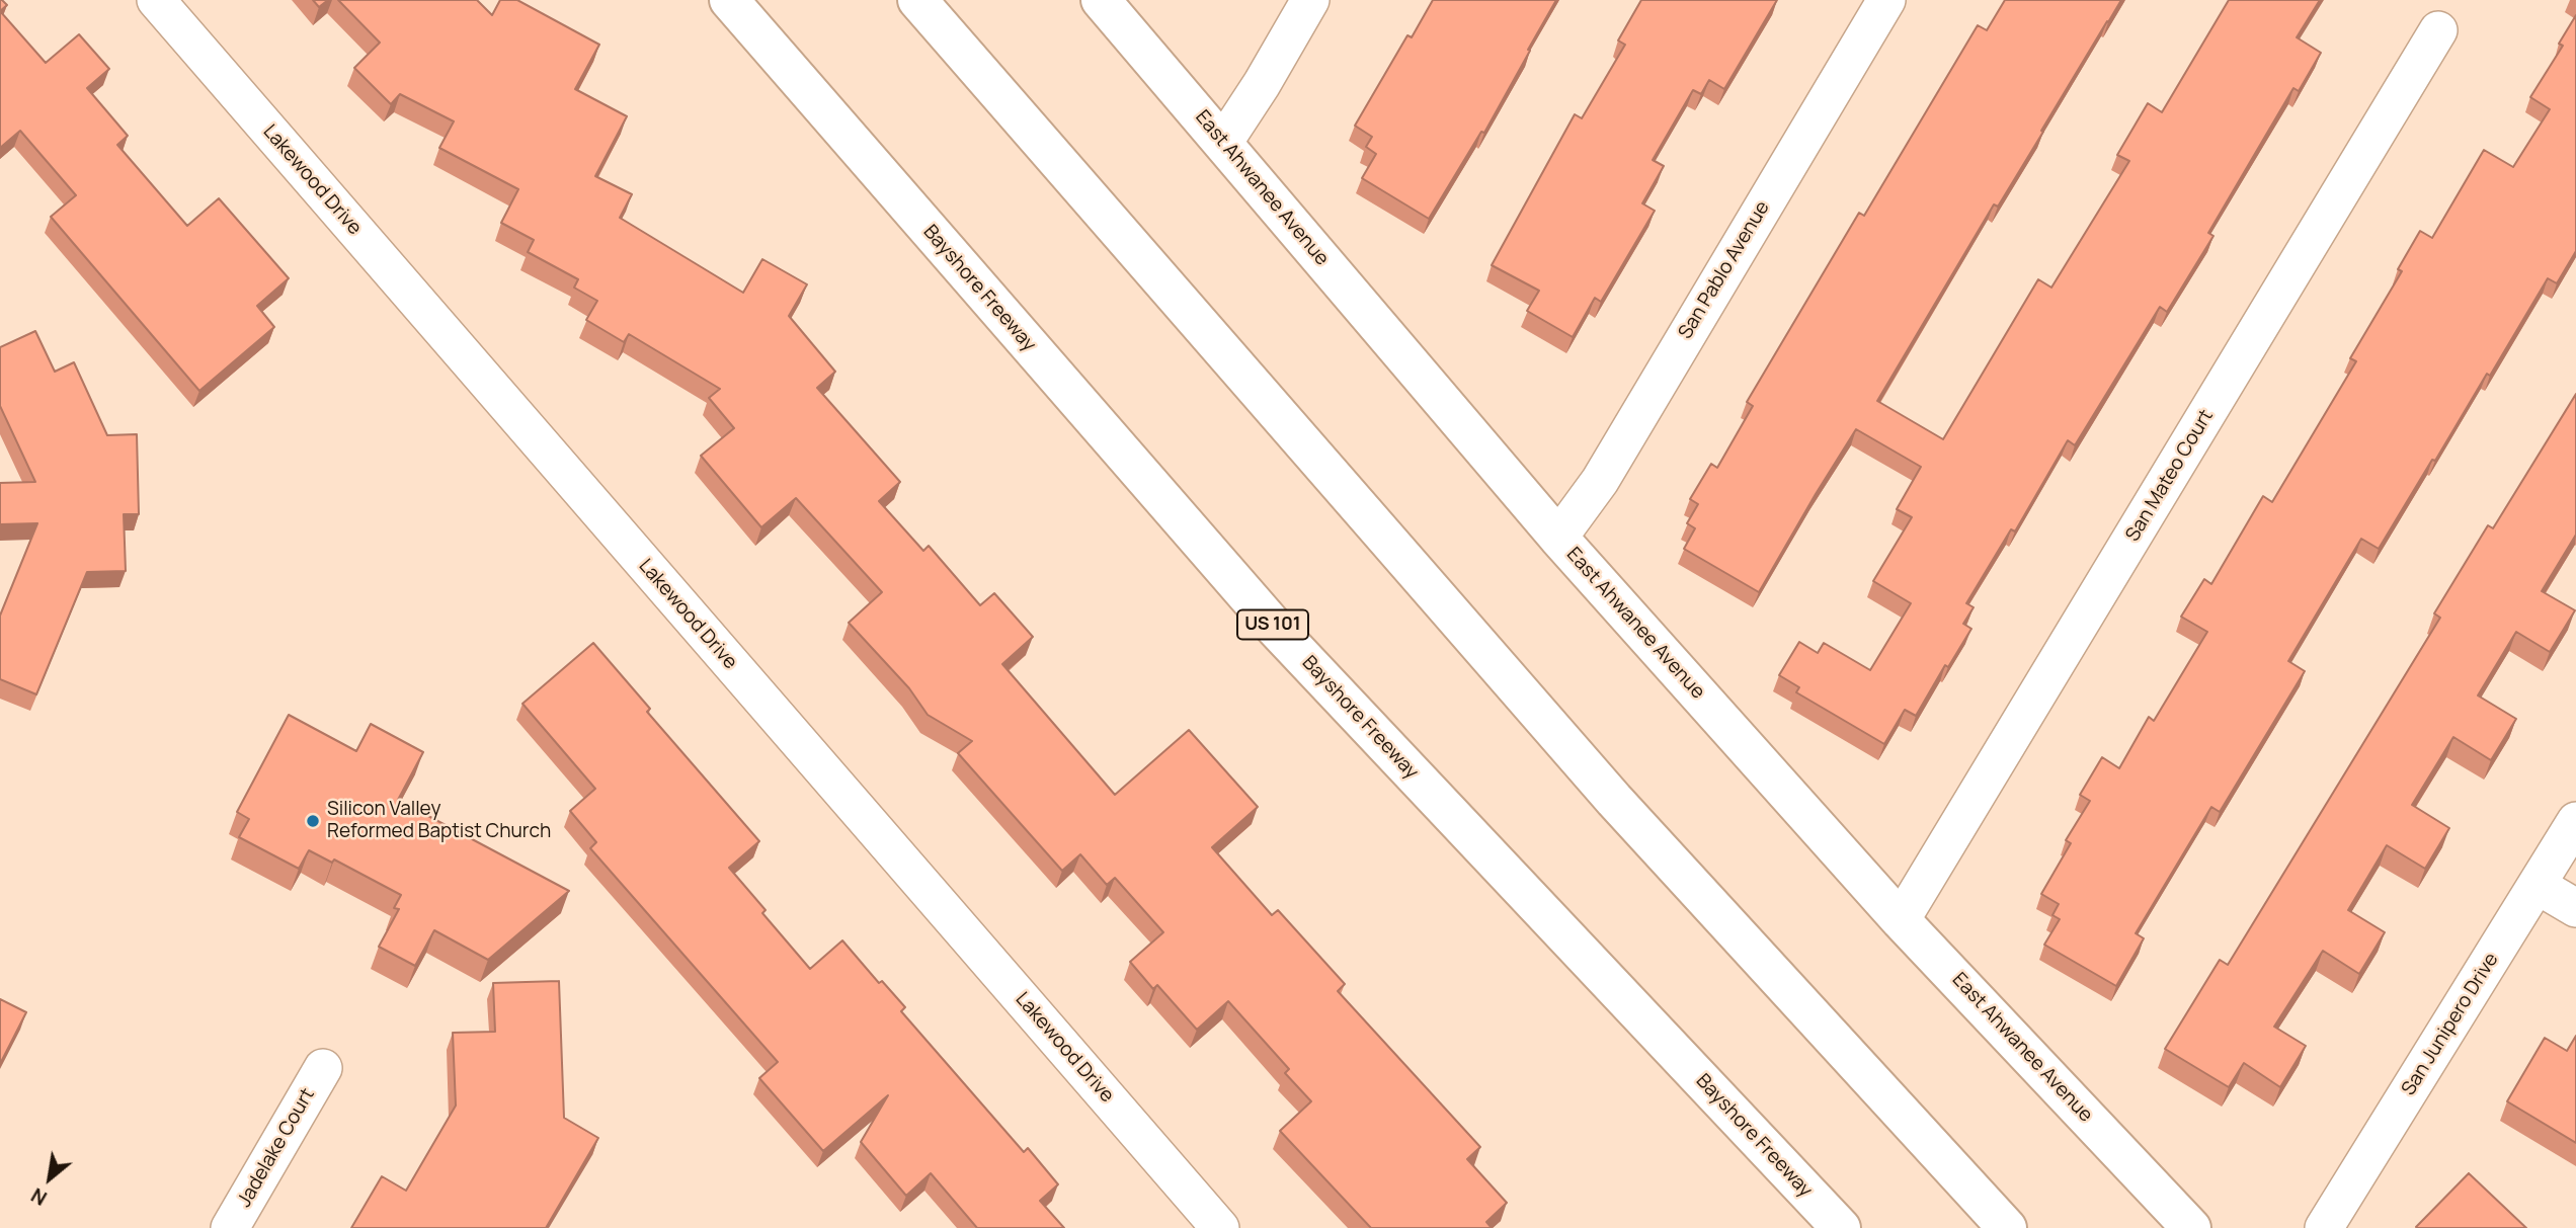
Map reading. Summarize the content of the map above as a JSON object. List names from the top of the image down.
{
  "streets": {
    "main road": ["East Ahwanee Avenue", "Bayshore Freeway", "US 101"],
    "street": [
      "Lakewood Drive",
      "San Pablo Avenue",
      "San Mateo Court",
      "San Junipero Drive",
      "Jadelake Court"
    ]
  },
  "crossings": [
    ["East Ahwanee Avenue", "San Pablo Avenue"],
    ["East Ahwanee Avenue", "San Mateo Court"]
  ],
  "places": ["Silicon Valley Reformed Baptist Church"],
  "north": "bottom left"
}
